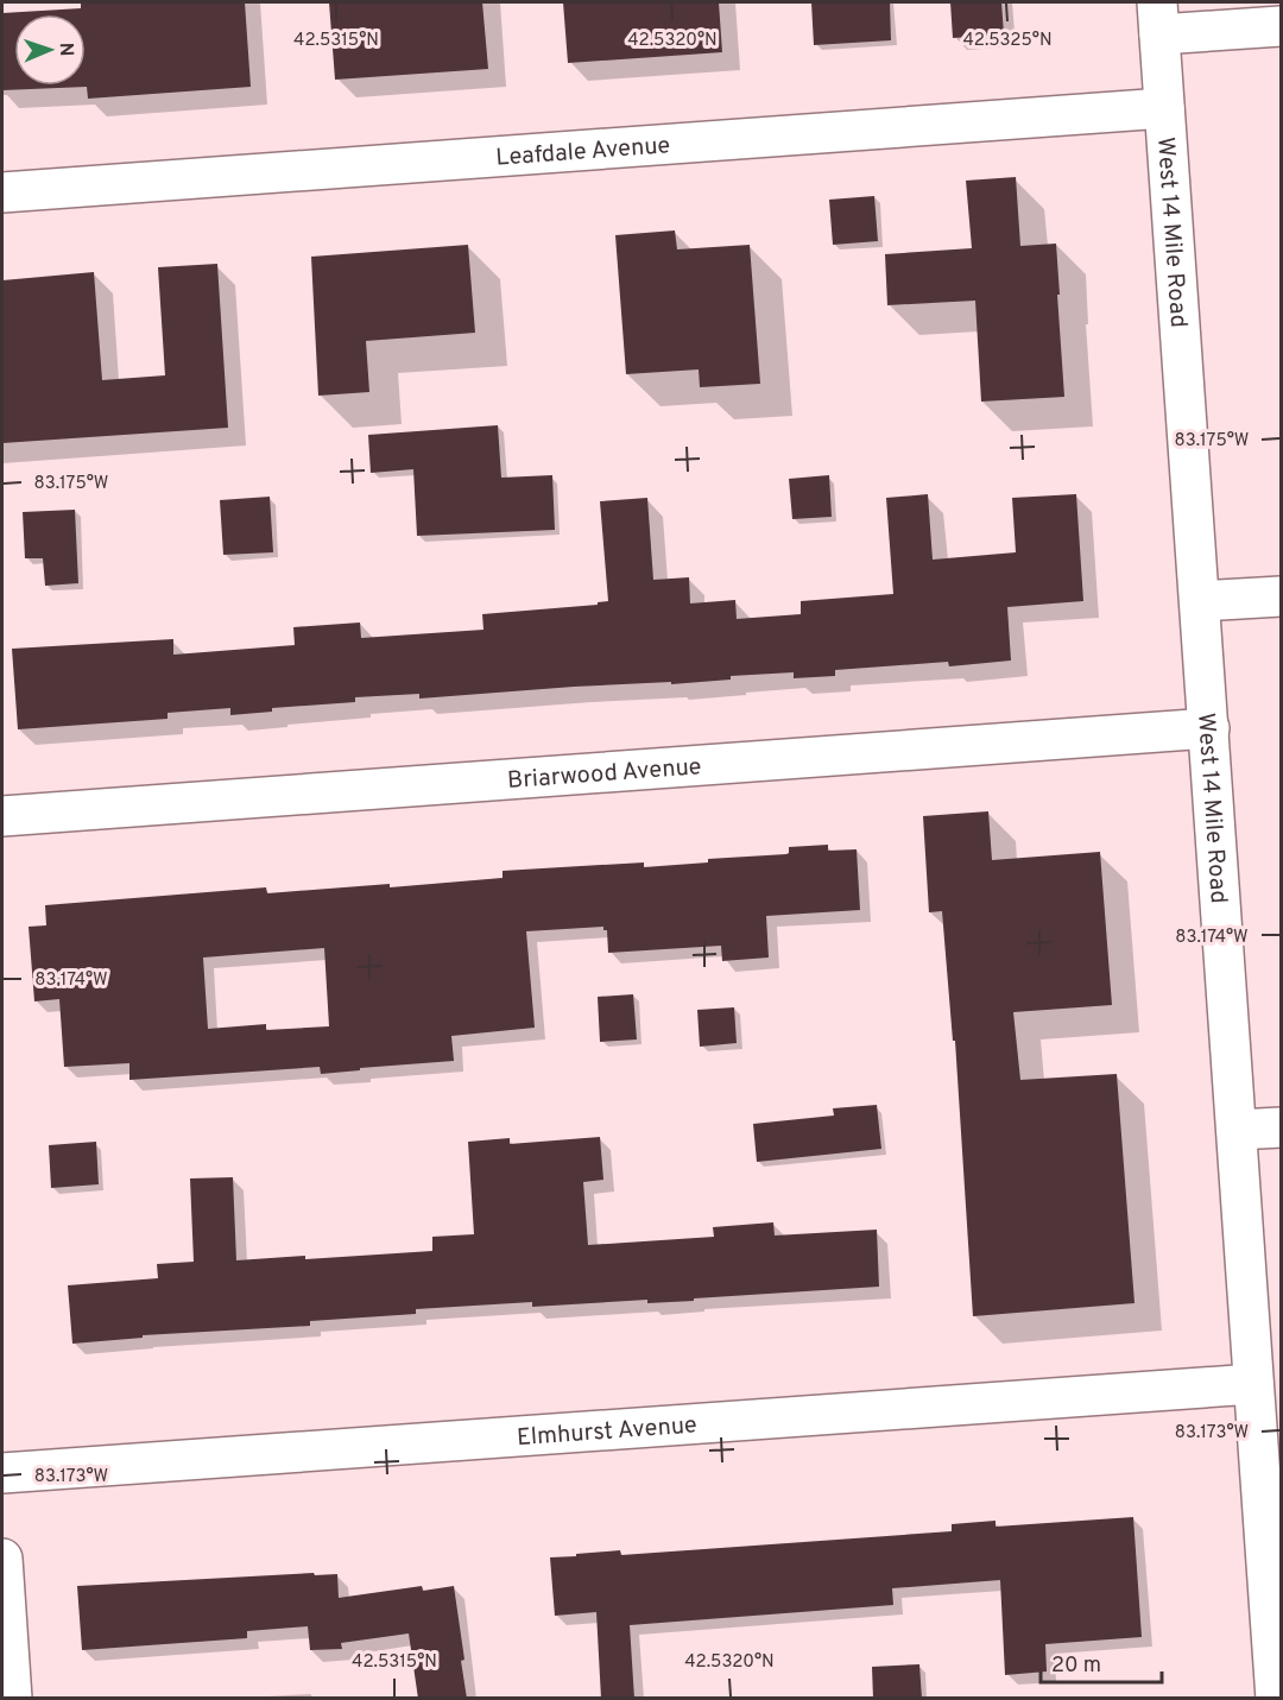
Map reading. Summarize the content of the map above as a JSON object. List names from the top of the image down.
{
  "streets": {
    "street": [
      "Leafdale Avenue",
      "West 14 Mile Road",
      "Briarwood Avenue",
      "Elmhurst Avenue"
    ]
  },
  "crossings": [
    ["Leafdale Avenue", "West 14 Mile Road"],
    ["West 14 Mile Road", "Briarwood Avenue"],
    ["West 14 Mile Road", "Elmhurst Avenue"]
  ],
  "scale_bar": "20 m",
  "north": "right",
  "coordinates": [
    "42.5315°N",
    "42.5320°N",
    "42.5325°N",
    "83.175°W",
    "83.174°W",
    "83.173°W"
  ]
}
